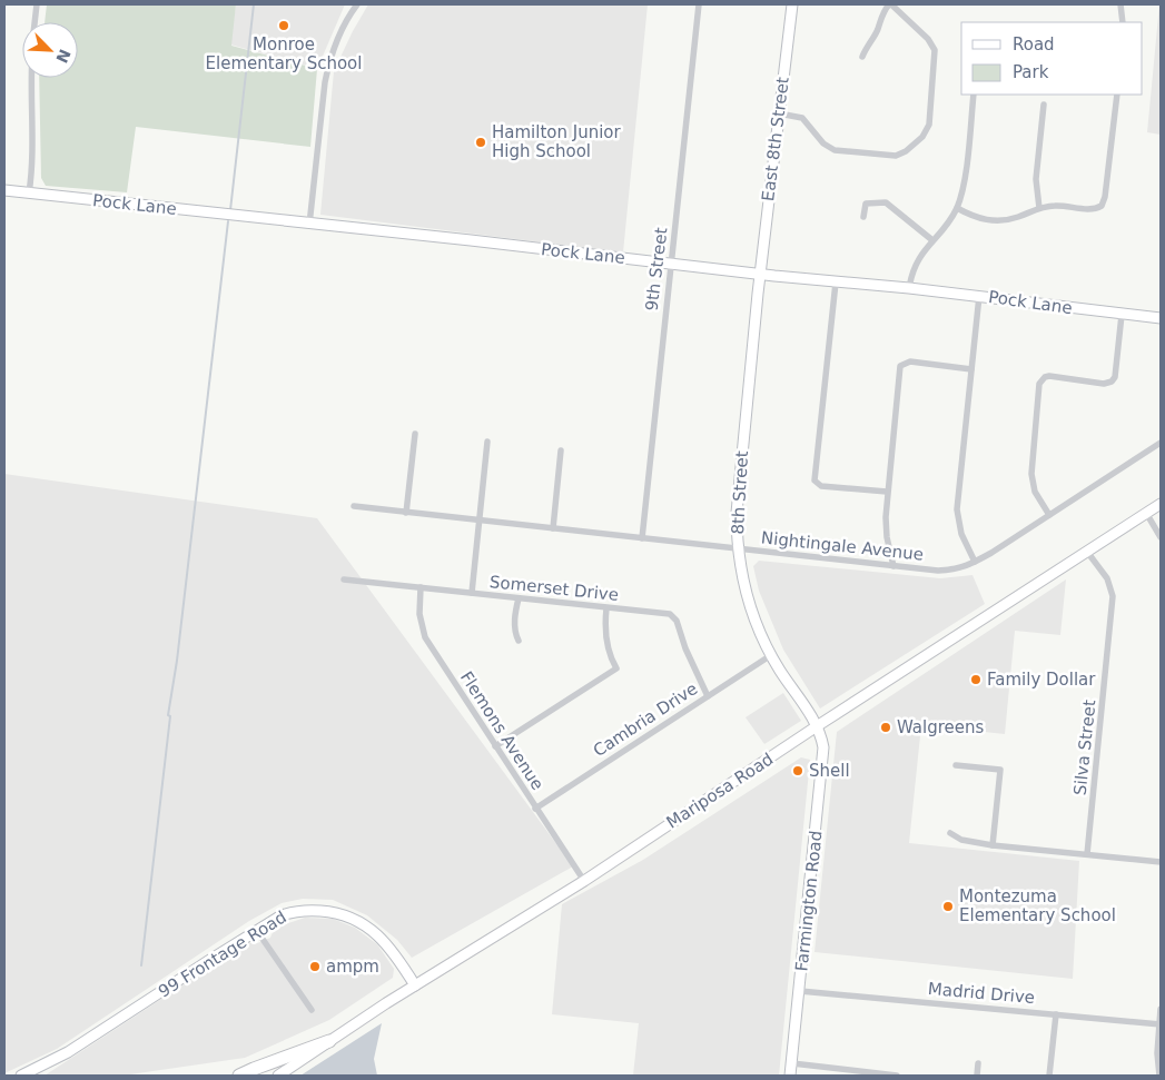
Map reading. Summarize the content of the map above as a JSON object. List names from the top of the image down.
{
  "streets": {
    "street": [
      "East 8th Street",
      "Pock Lane",
      "9th Street",
      "8th Street",
      "Nightingale Avenue",
      "Somerset Drive",
      "Cambria Drive",
      "Flemons Avenue",
      "Silva Street",
      "Mariposa Road",
      "Farmington Road",
      "99 Frontage Road",
      "Madrid Drive"
    ]
  },
  "crossings": [
    ["East 8th Street", "Pock Lane"],
    ["East 8th Street", "8th Street"],
    ["Pock Lane", "9th Street"],
    ["Pock Lane", "8th Street"],
    ["9th Street", "Nightingale Avenue"],
    ["8th Street", "Nightingale Avenue"],
    ["8th Street", "Cambria Drive"],
    ["8th Street", "Mariposa Road"],
    ["8th Street", "Farmington Road"],
    ["Somerset Drive", "Cambria Drive"],
    ["Somerset Drive", "Flemons Avenue"],
    ["Cambria Drive", "Flemons Avenue"],
    ["Flemons Avenue", "Mariposa Road"],
    ["Silva Street", "Mariposa Road"],
    ["Mariposa Road", "Farmington Road"],
    ["Mariposa Road", "99 Frontage Road"],
    ["Farmington Road", "Madrid Drive"]
  ],
  "places": [
    "Monroe Elementary School",
    "Hamilton Junior High School",
    "Family Dollar",
    "Walgreens",
    "Shell",
    "Montezuma Elementary School",
    "ampm"
  ],
  "legend": ["Road", "Park"],
  "north": "bottom right"
}
